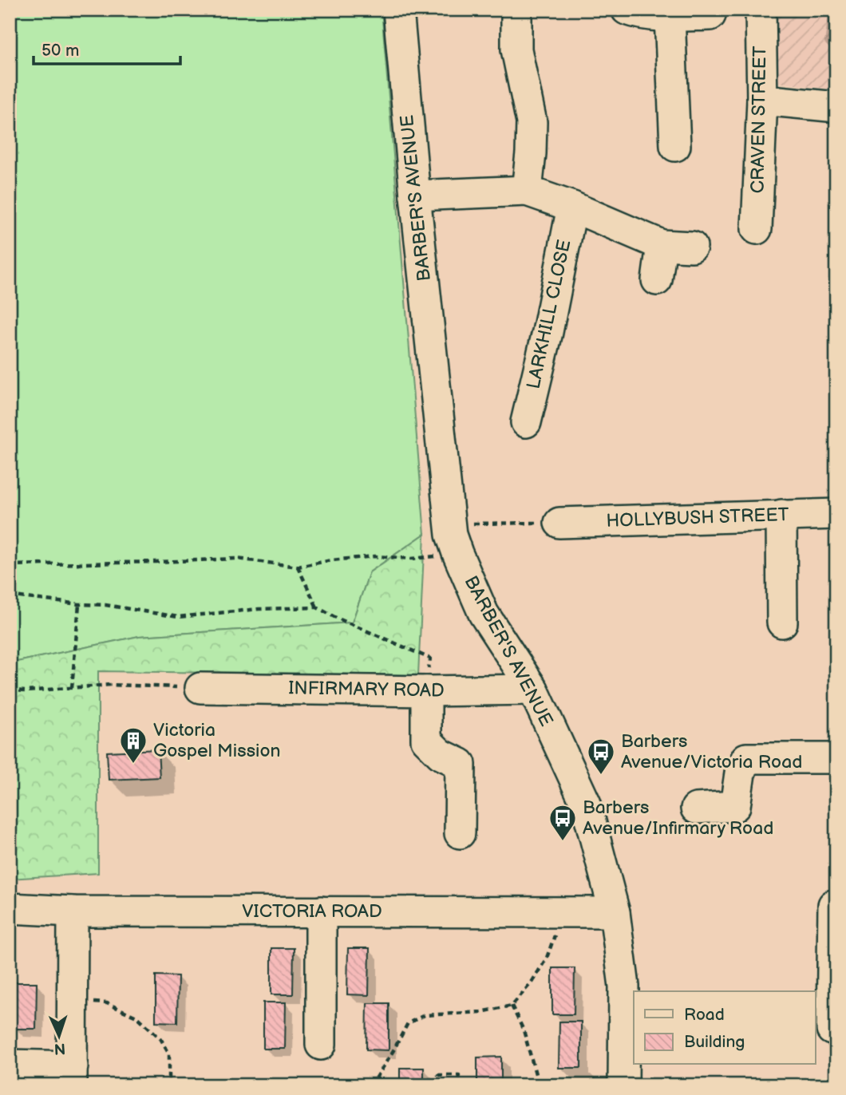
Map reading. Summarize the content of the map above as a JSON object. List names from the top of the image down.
{
  "streets": {
    "street": [
      "CRAVEN STREET",
      "BARBER'S AVENUE",
      "LARKHILL CLOSE",
      "HOLLYBUSH STREET",
      "INFIRMARY ROAD",
      "VICTORIA ROAD"
    ]
  },
  "crossings": [
    ["BARBER'S AVENUE", "INFIRMARY ROAD"],
    ["BARBER'S AVENUE", "VICTORIA ROAD"]
  ],
  "places": {
    "building": ["Victoria Gospel Mission"],
    "bus stop": ["Barbers Avenue/Victoria Road", "Barbers Avenue/Infirmary Road"]
  },
  "legend": ["Road", "Building"],
  "scale_bar": "50 m",
  "north": "bottom"
}
